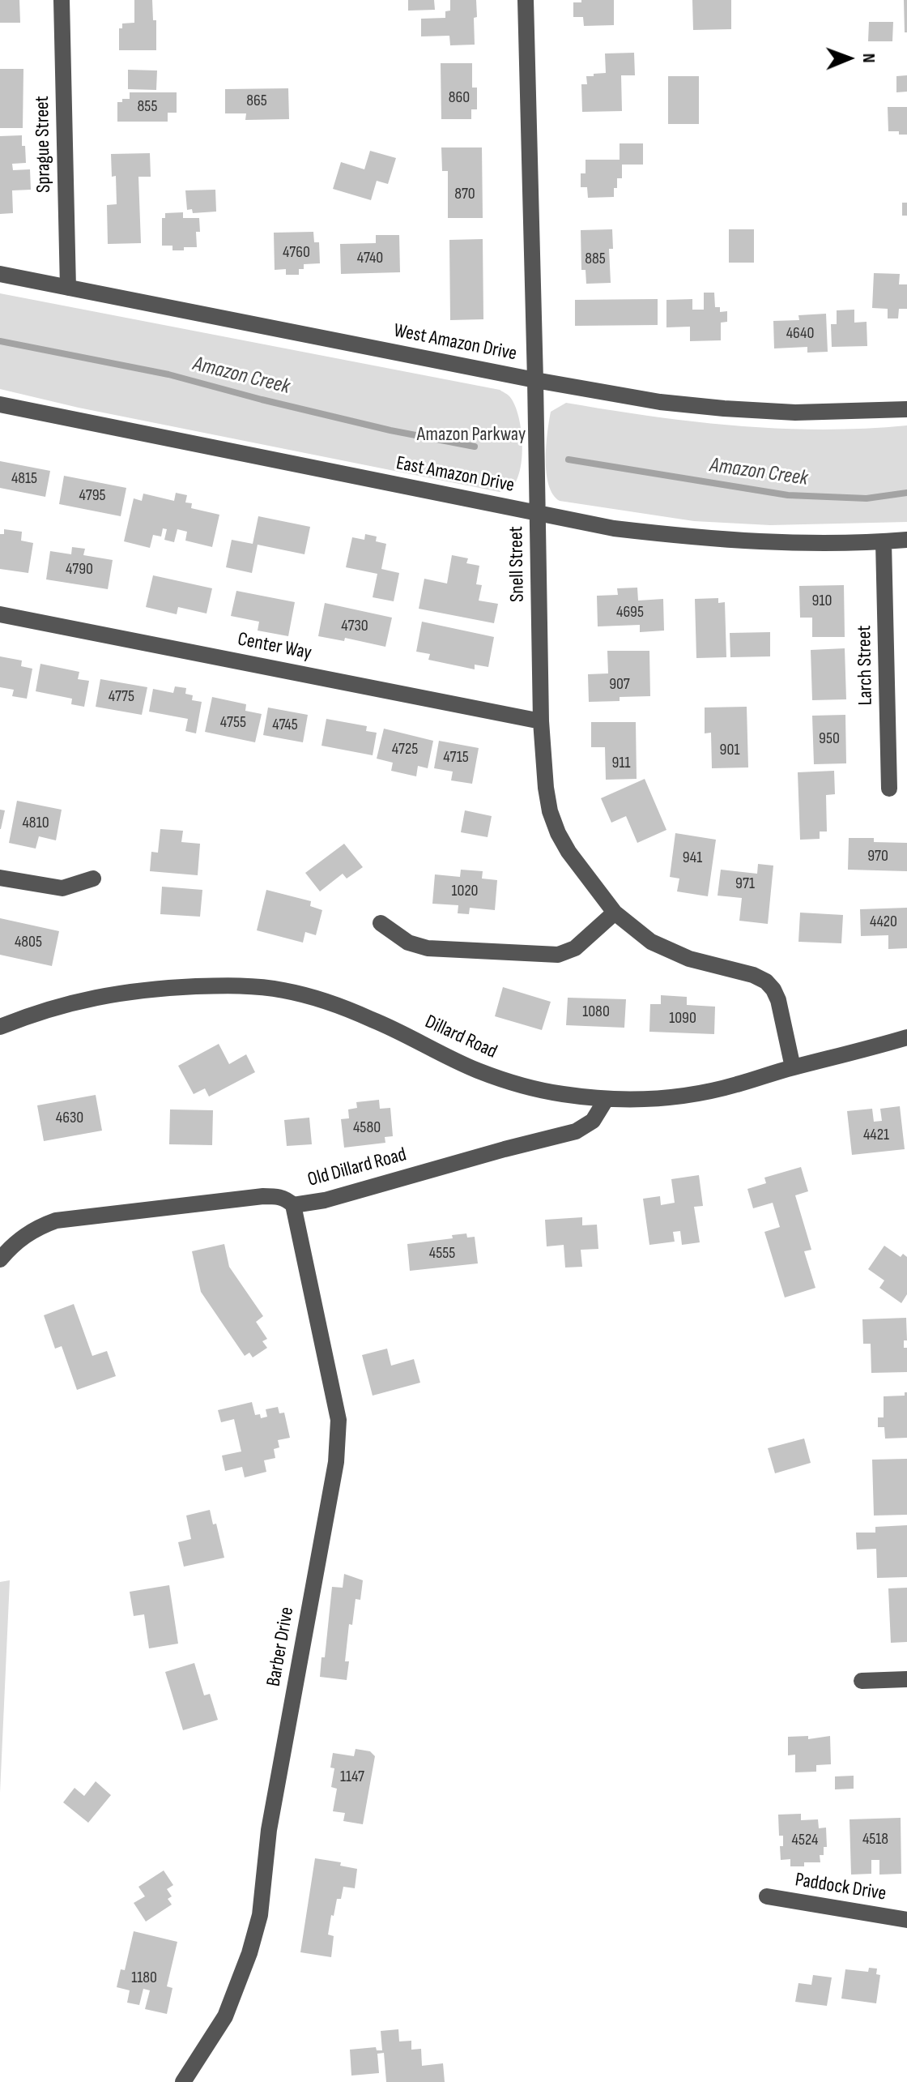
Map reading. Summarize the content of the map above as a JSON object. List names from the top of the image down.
{
  "streets": {
    "street": [
      "Sprague Street",
      "West Amazon Drive",
      "East Amazon Drive",
      "Snell Street",
      "Center Way",
      "Larch Street",
      "Dillard Road",
      "Old Dillard Road",
      "Barber Drive",
      "Paddock Drive"
    ]
  },
  "crossings": [
    ["Sprague Street", "West Amazon Drive"],
    ["West Amazon Drive", "Snell Street"],
    ["East Amazon Drive", "Snell Street"],
    ["East Amazon Drive", "Larch Street"],
    ["Snell Street", "Center Way"],
    ["Snell Street", "Dillard Road"],
    ["Dillard Road", "Old Dillard Road"],
    ["Old Dillard Road", "Barber Drive"]
  ],
  "water": ["Amazon Creek"],
  "parks": ["Amazon Parkway"],
  "house_numbers": [
    "860",
    "865",
    "855",
    "870",
    "4760",
    "4740",
    "885",
    "4640",
    "4815",
    "4795",
    "4790",
    "910",
    "4695",
    "4730",
    "907",
    "4775",
    "4755",
    "4745",
    "950",
    "4725",
    "901",
    "4715",
    "911",
    "4810",
    "970",
    "941",
    "971",
    "1020",
    "4420",
    "4805",
    "1080",
    "1090",
    "4630",
    "4580",
    "4421",
    "4555",
    "1147",
    "4518",
    "4524",
    "1180"
  ],
  "north": "right"
}
